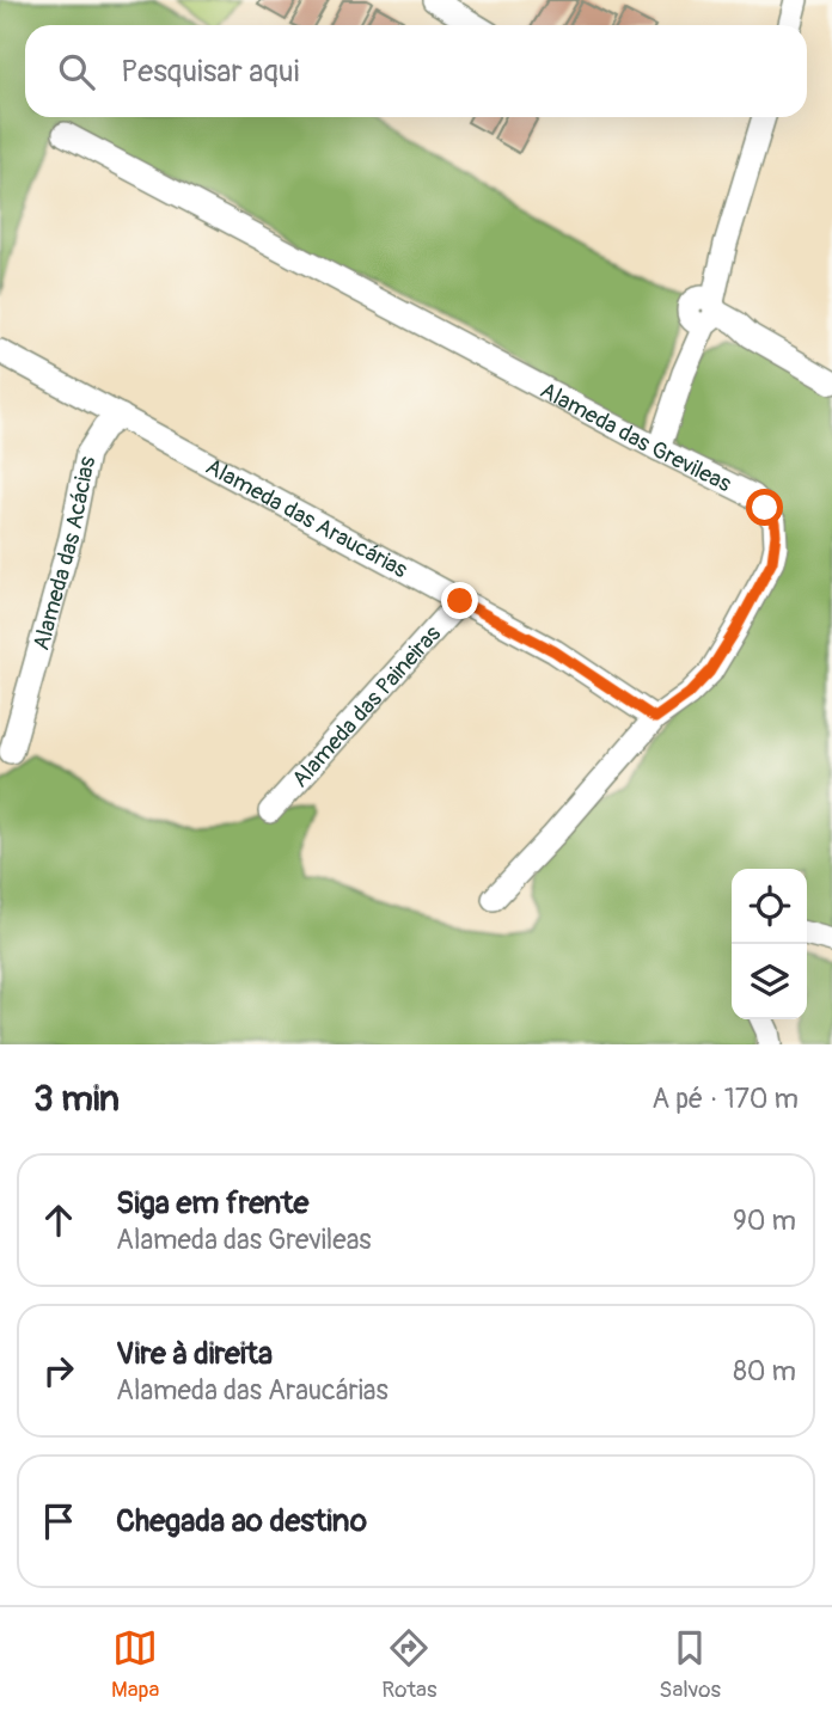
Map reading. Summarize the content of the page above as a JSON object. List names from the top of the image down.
{
  "streets": {
    "street": [
      "Alameda das Grevileas",
      "Alameda das Araucárias",
      "Alameda das Acácias",
      "Alameda das Paineiras"
    ]
  },
  "crossings": [
    ["Alameda das Grevileas", "Alameda das Araucárias"],
    ["Alameda das Araucárias", "Alameda das Acácias"],
    ["Alameda das Araucárias", "Alameda das Paineiras"]
  ],
  "page": {
    "search": "Pesquisar aqui",
    "heading": ["3 min", "A pé · 170 m"],
    "list": [
      ["Siga em frente", "Alameda das Grevileas", "90 m"],
      ["Vire à direita", "Alameda das Araucárias", "80 m"],
      "Chegada ao destino"
    ],
    "nav": ["Mapa", "Rotas", "Salvos"]
  }
}
